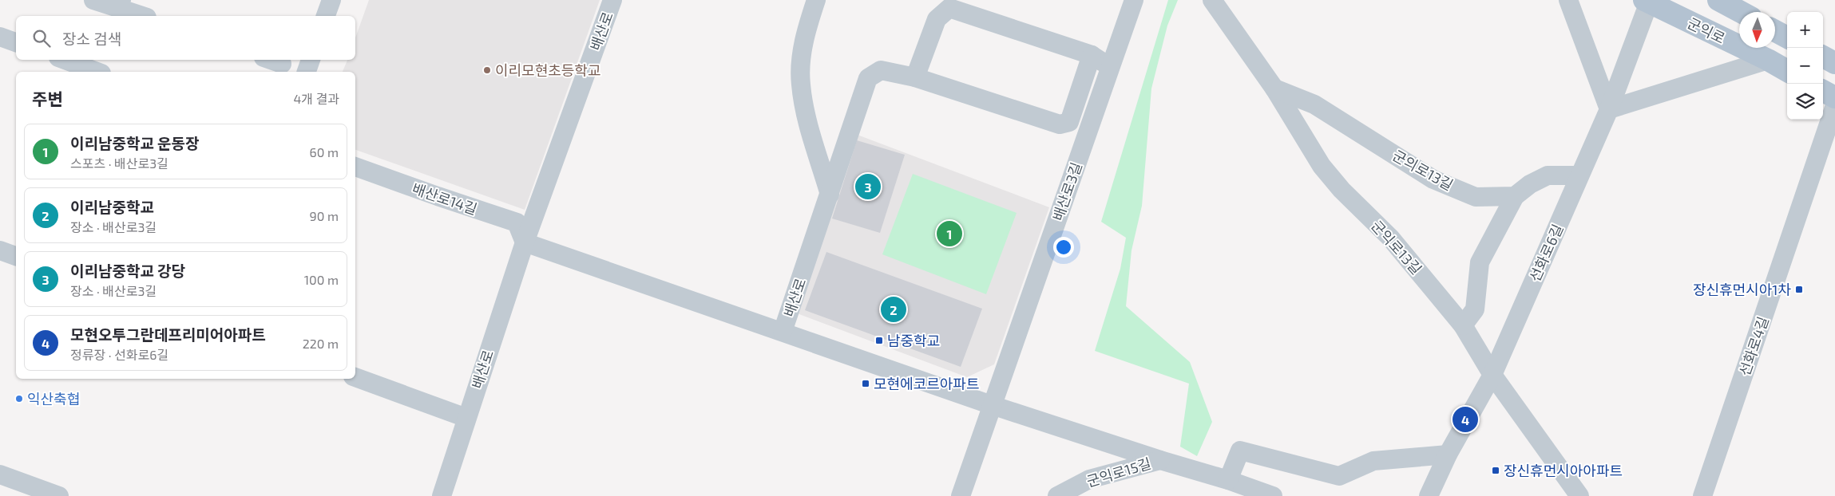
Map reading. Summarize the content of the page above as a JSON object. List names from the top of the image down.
{
  "streets": {
    "main road": ["군익로"],
    "street": [
      "배산로",
      "군의로13길",
      "배산로3길",
      "배산로14길",
      "군익로13길",
      "선화로6길",
      "선화로4길",
      "군익로15길"
    ]
  },
  "crossings": [
    ["군익로", "선화로6길"],
    ["배산로", "배산로14길"],
    ["군의로13길", "군익로13길"],
    ["군익로13길", "선화로6길"]
  ],
  "places": {
    "other": ["이리모현초등학교", "익산축협"],
    "transit": [
      "장신휴먼시아1차",
      "남중학교",
      "모현에코르아파트",
      "장신휴먼시아아파트"
    ]
  },
  "north": "bottom",
  "page": {
    "map_buttons": ["+", "−"],
    "search": "장소 검색",
    "heading": ["주변", "4개 결과"],
    "list": [
      {
        "mark": "1",
        "name": "이리남중학교 운동장",
        "note": "스포츠 · 배산로3길",
        "value": "60 m"
      },
      {
        "mark": "2",
        "name": "이리남중학교",
        "note": "장소 · 배산로3길",
        "value": "90 m"
      },
      {
        "mark": "3",
        "name": "이리남중학교 강당",
        "note": "장소 · 배산로3길",
        "value": "100 m"
      },
      {
        "mark": "4",
        "name": "모현오투그란데프리미어아파트",
        "note": "정류장 · 선화로6길",
        "value": "220 m"
      }
    ],
    "pins": [
      "3",
      "1",
      "2",
      "4"
    ]
  }
}
